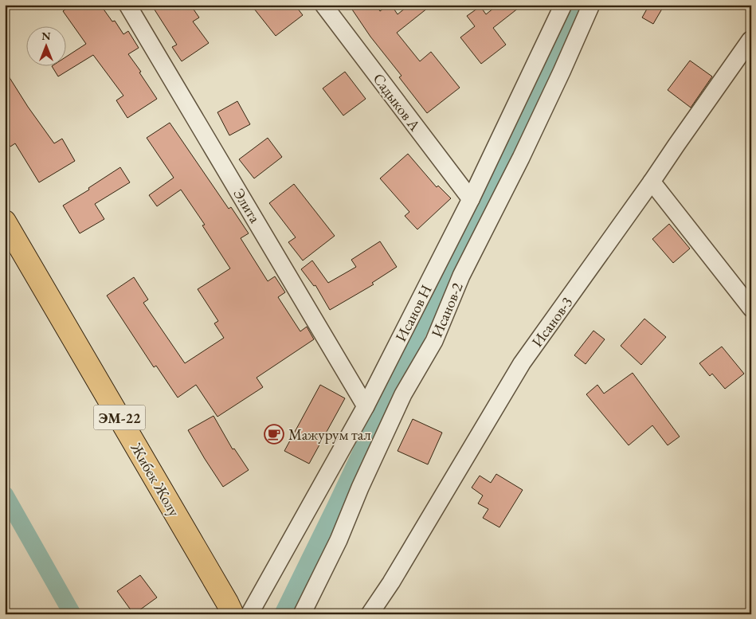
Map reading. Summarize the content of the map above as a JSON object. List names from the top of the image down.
{
  "streets": {
    "main road": ["ЭМ-22", "Жибек Жолу"],
    "street": [
      "Садыков А",
      "Элита",
      "Исанов-2",
      "Исанов Н",
      "Исанов-3"
    ]
  },
  "crossings": [
    ["Садыков А", "Исанов Н"],
    ["Элита", "Исанов Н"]
  ],
  "places": {
    "cafe": ["Мажурум тал"]
  },
  "north": "top"
}
